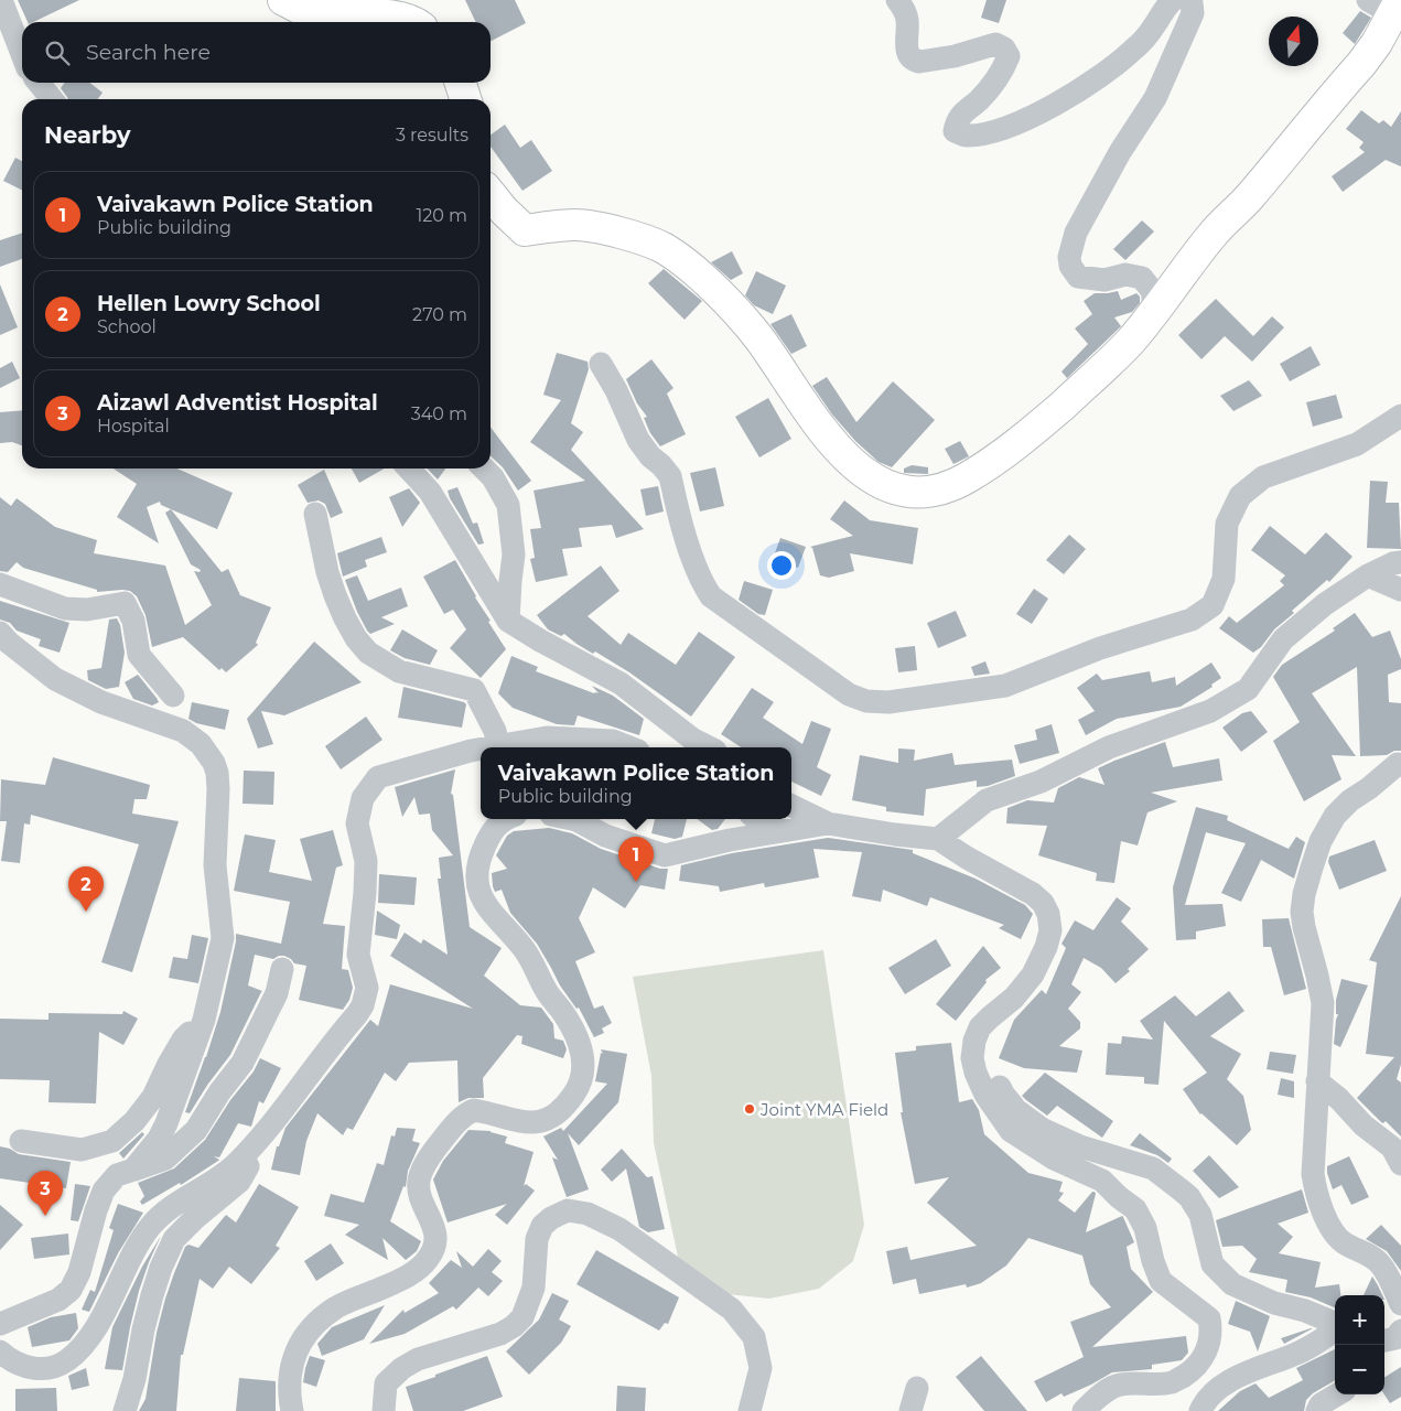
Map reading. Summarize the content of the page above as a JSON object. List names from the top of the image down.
{
  "places": ["Joint YMA Field"],
  "north": "top",
  "page": {
    "search": "Search here",
    "heading": ["Nearby", "3 results"],
    "list": [
      {
        "mark": "1",
        "name": "Vaivakawn Police Station",
        "note": "Public building",
        "value": "120 m"
      },
      {
        "mark": "2",
        "name": "Hellen Lowry School",
        "note": "School",
        "value": "270 m"
      },
      {
        "mark": "3",
        "name": "Aizawl Adventist Hospital",
        "note": "Hospital",
        "value": "340 m"
      }
    ],
    "popup": ["Vaivakawn Police Station", "Public building"],
    "pins": ["1", "2", "3"],
    "map_buttons": ["+", "−"]
  }
}
